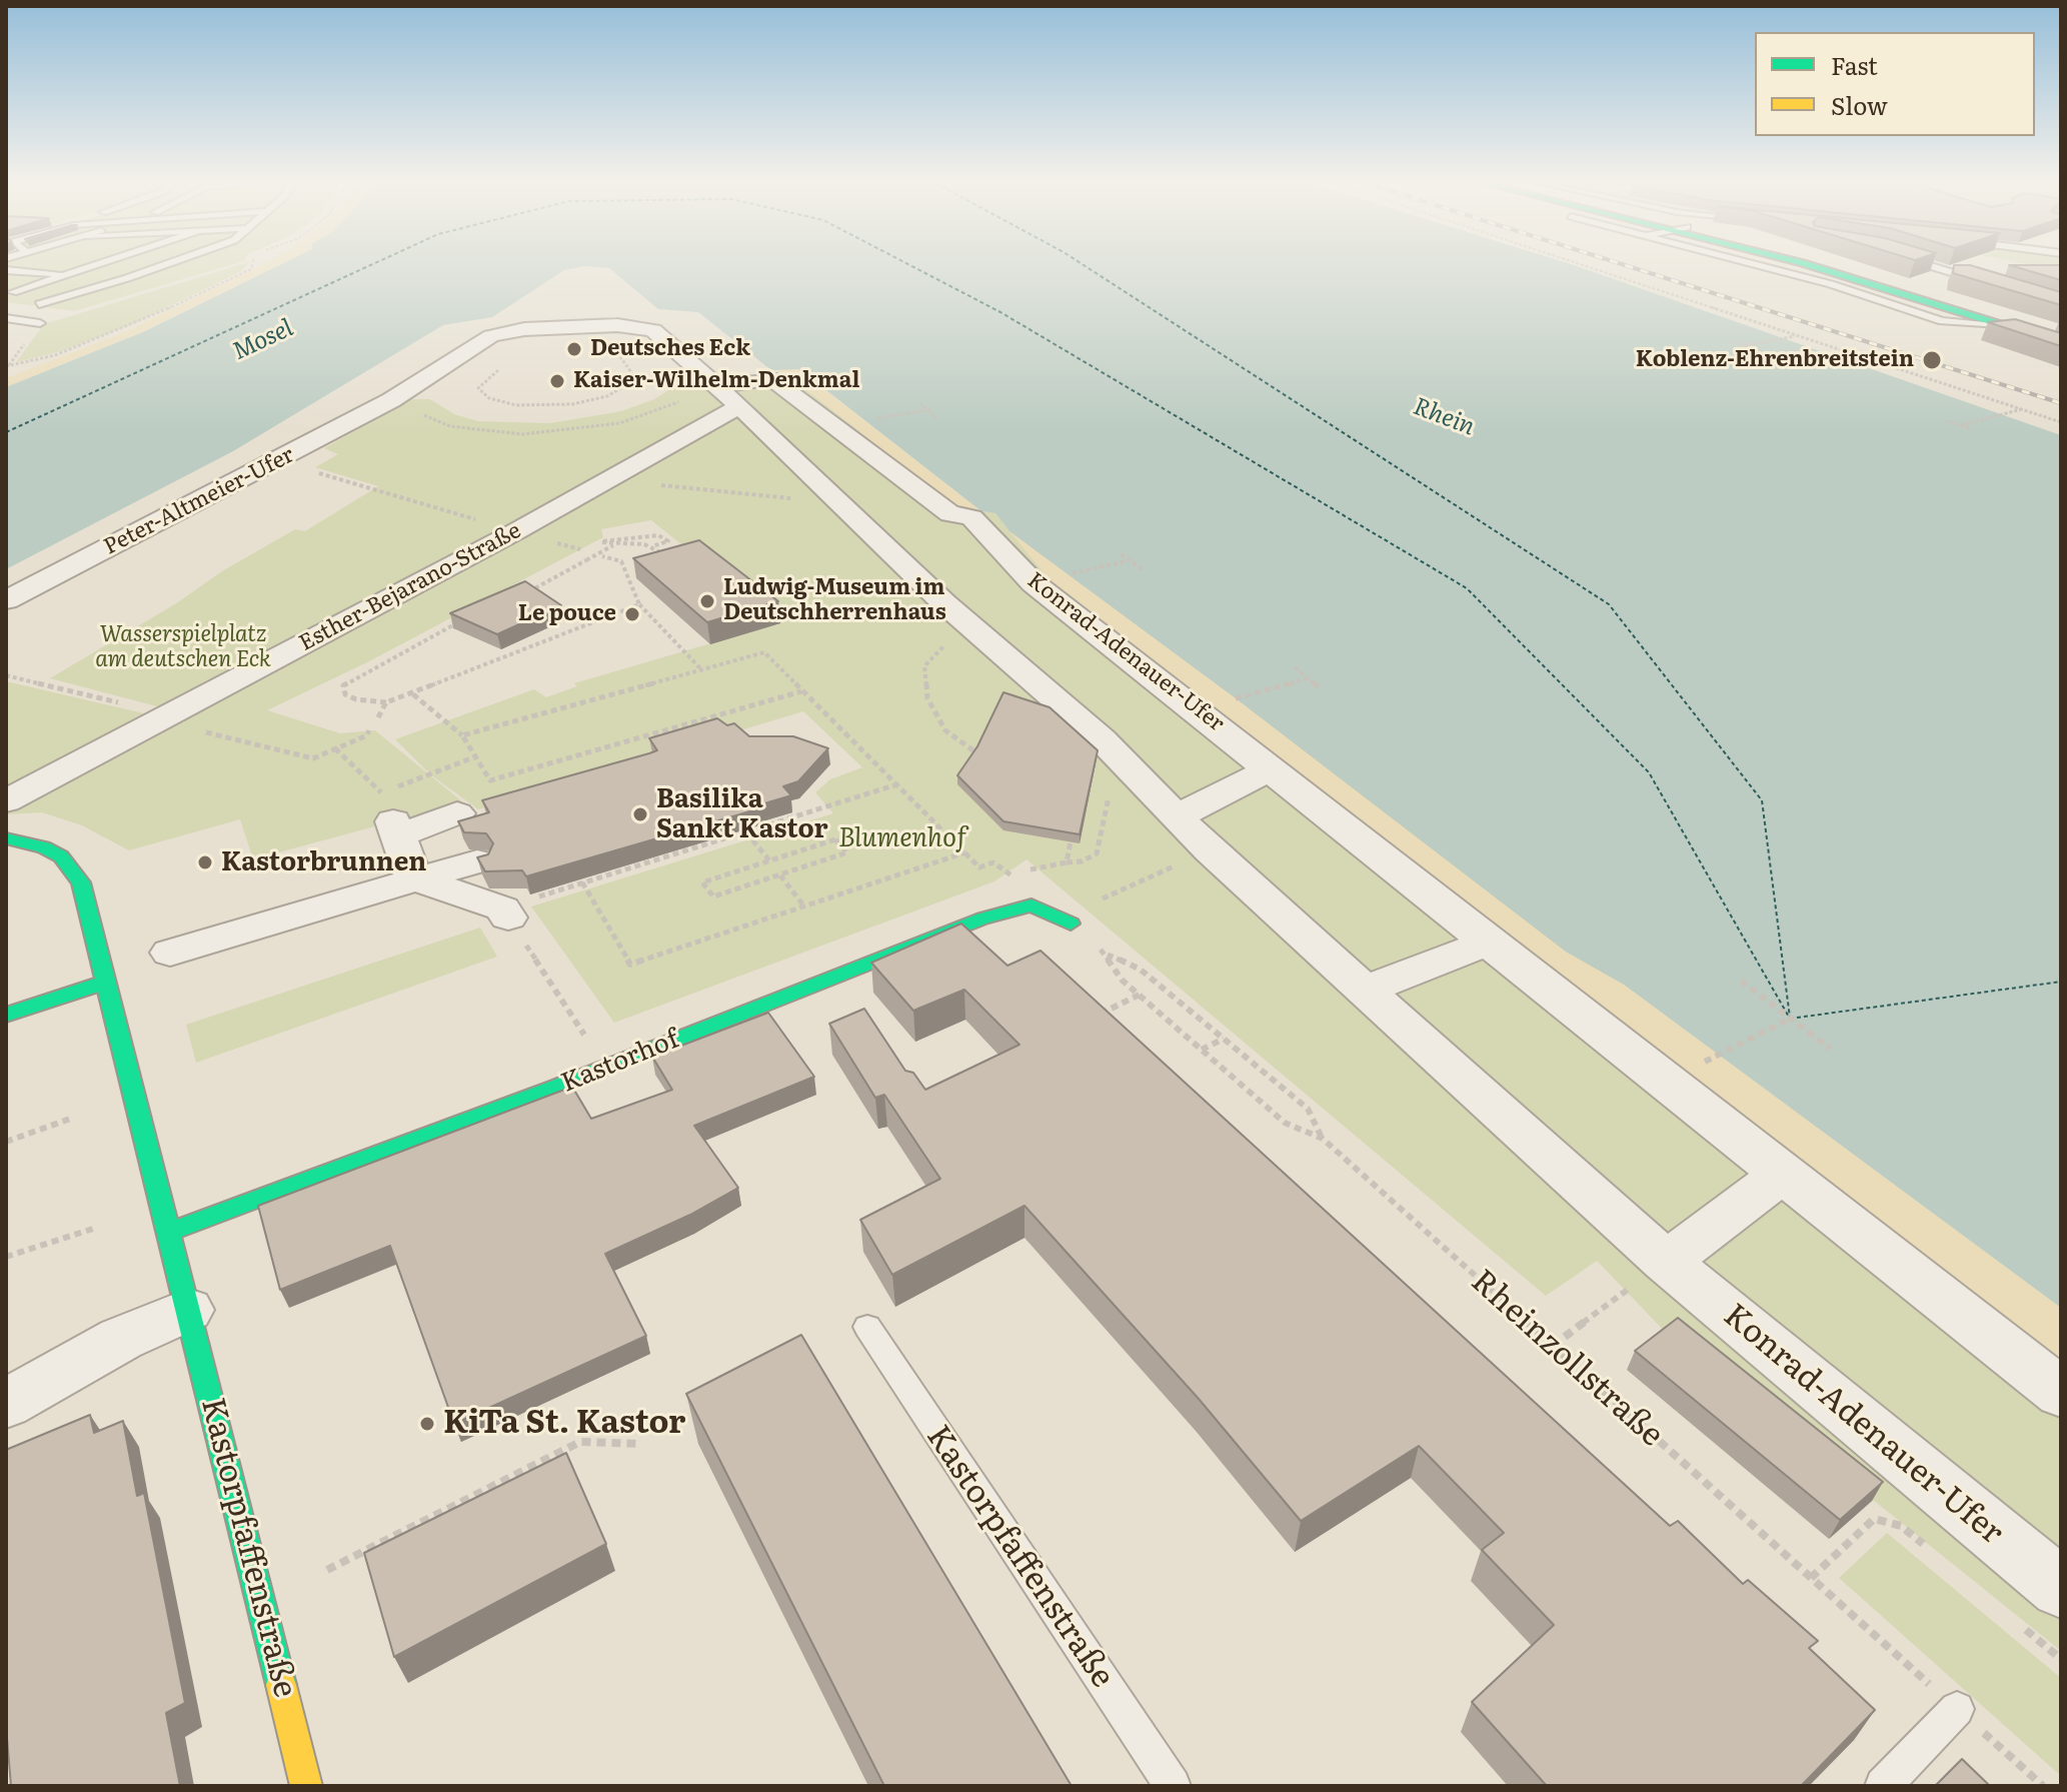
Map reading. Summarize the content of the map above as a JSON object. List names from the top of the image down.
{
  "streets": {
    "main road": ["Kastorhof", "Kastorpfaffenstraße"],
    "street": ["Peter-Altmeier-Ufer", "Esther-Bejarano-Straße", "Konrad-Adenauer-Ufer"],
    "path": ["Rheinzollstraße"]
  },
  "crossings": [
    ["Esther-Bejarano-Straße", "Konrad-Adenauer-Ufer"]
  ],
  "water": ["Mosel", "Rhein"],
  "parks": ["Wasserspielplatz am deutschen Eck", "Blumenhof"],
  "places": [
    "Deutsches Eck",
    "Koblenz-Ehrenbreitstein",
    "Kaiser-Wilhelm-Denkmal",
    "Ludwig-Museum im Deutschherrenhaus",
    "Le pouce",
    "Basilika Sankt Kastor",
    "Kastorbrunnen",
    "KiTa St. Kastor"
  ],
  "legend": ["Fast", "Slow"]
}
